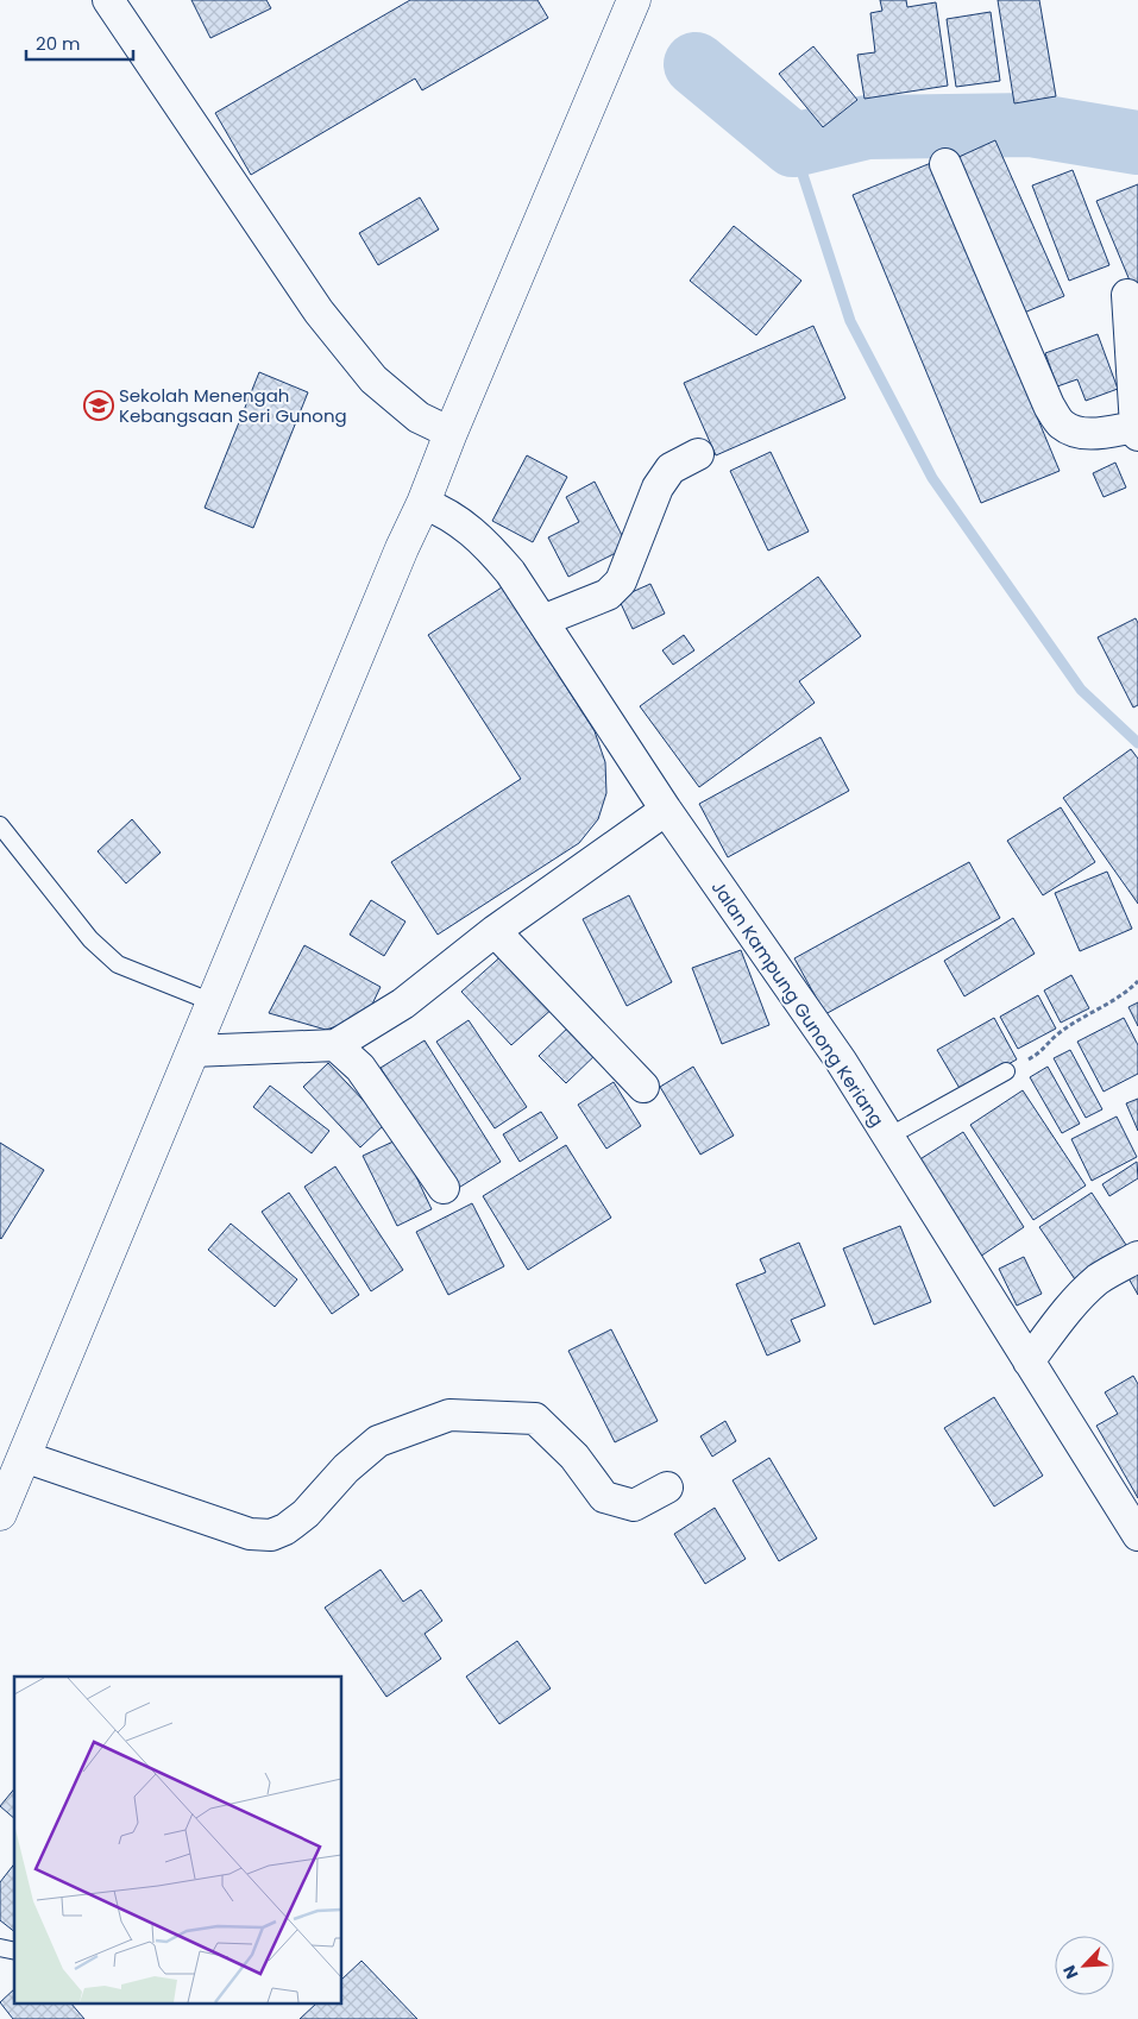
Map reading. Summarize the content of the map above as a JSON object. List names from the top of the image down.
{
  "streets": {
    "street": ["Jalan Kampung Gunong Keriang"]
  },
  "places": {
    "school or university": ["Sekolah Menengah Kebangsaan Seri Gunong"]
  },
  "scale_bar": "20 m",
  "north": "bottom left"
}
